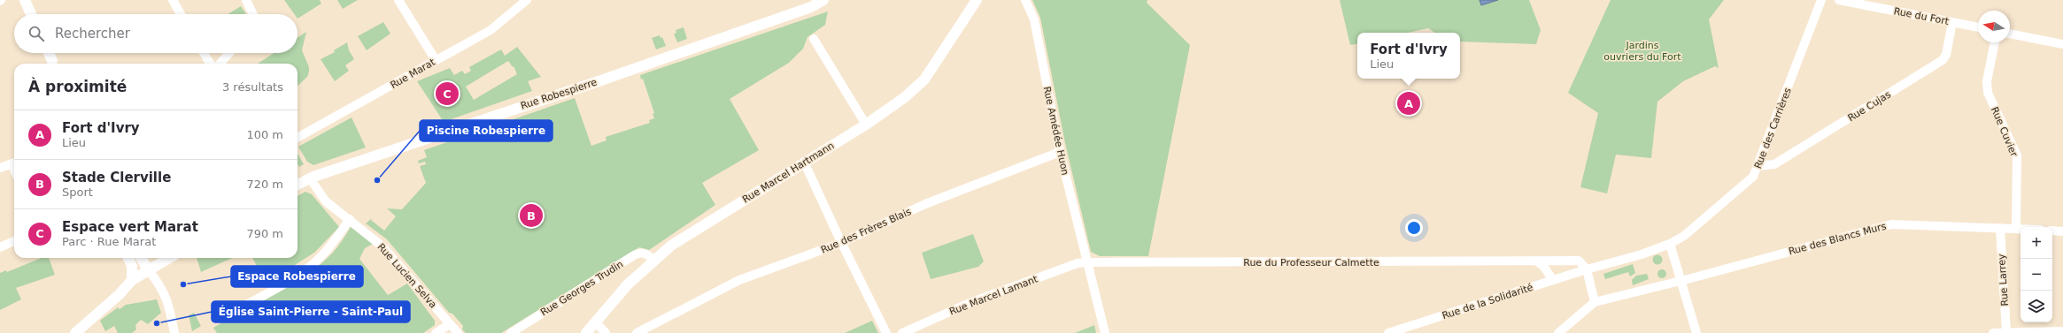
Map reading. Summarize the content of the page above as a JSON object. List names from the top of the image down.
{
  "streets": {
    "main road": ["Rue Robespierre", "Rue Marcel Hartmann"],
    "street": [
      "Rue du Fort",
      "Rue Marat",
      "Rue Cujas",
      "Rue des Carrières",
      "Rue Amédée Huon",
      "Rue Cuvier",
      "Rue des Frères Blais",
      "Rue des Blancs Murs",
      "Rue du Professeur Calmette",
      "Rue Lucien Selva",
      "Rue Larrey",
      "Rue Georges Trudin",
      "Rue Marcel Lamant",
      "Rue de la Solidarité"
    ]
  },
  "crossings": [
    ["Rue du Fort", "Rue Cujas"],
    ["Rue Robespierre", "Rue Lucien Selva"],
    ["Rue Cujas", "Rue des Carrières"],
    ["Rue des Carrières", "Rue du Professeur Calmette"],
    ["Rue des Carrières", "Rue de la Solidarité"],
    ["Rue Amédée Huon", "Rue des Frères Blais"],
    ["Rue Amédée Huon", "Rue du Professeur Calmette"],
    ["Rue Amédée Huon", "Rue Marcel Lamant"],
    ["Rue Cuvier", "Rue des Blancs Murs"],
    ["Rue Marcel Hartmann", "Rue Georges Trudin"],
    ["Rue des Blancs Murs", "Rue Larrey"],
    ["Rue du Professeur Calmette", "Rue Marcel Lamant"],
    ["Rue du Professeur Calmette", "Rue de la Solidarité"]
  ],
  "parks": ["Jardins ouvriers du Fort"],
  "places": ["Piscine Robespierre", "Espace Robespierre", "Église Saint-Pierre - Saint-Paul"],
  "north": "left",
  "page": {
    "search": "Rechercher",
    "popup": ["Fort d'Ivry", "Lieu"],
    "heading": ["À proximité", "3 résultats"],
    "pins": ["C", "A", "B"],
    "list": [
      {
        "mark": "A",
        "name": "Fort d'Ivry",
        "note": "Lieu",
        "value": "100 m"
      },
      {
        "mark": "B",
        "name": "Stade Clerville",
        "note": "Sport",
        "value": "720 m"
      },
      {
        "mark": "C",
        "name": "Espace vert Marat",
        "note": "Parc · Rue Marat",
        "value": "790 m"
      }
    ],
    "map_buttons": ["+", "−"]
  }
}
